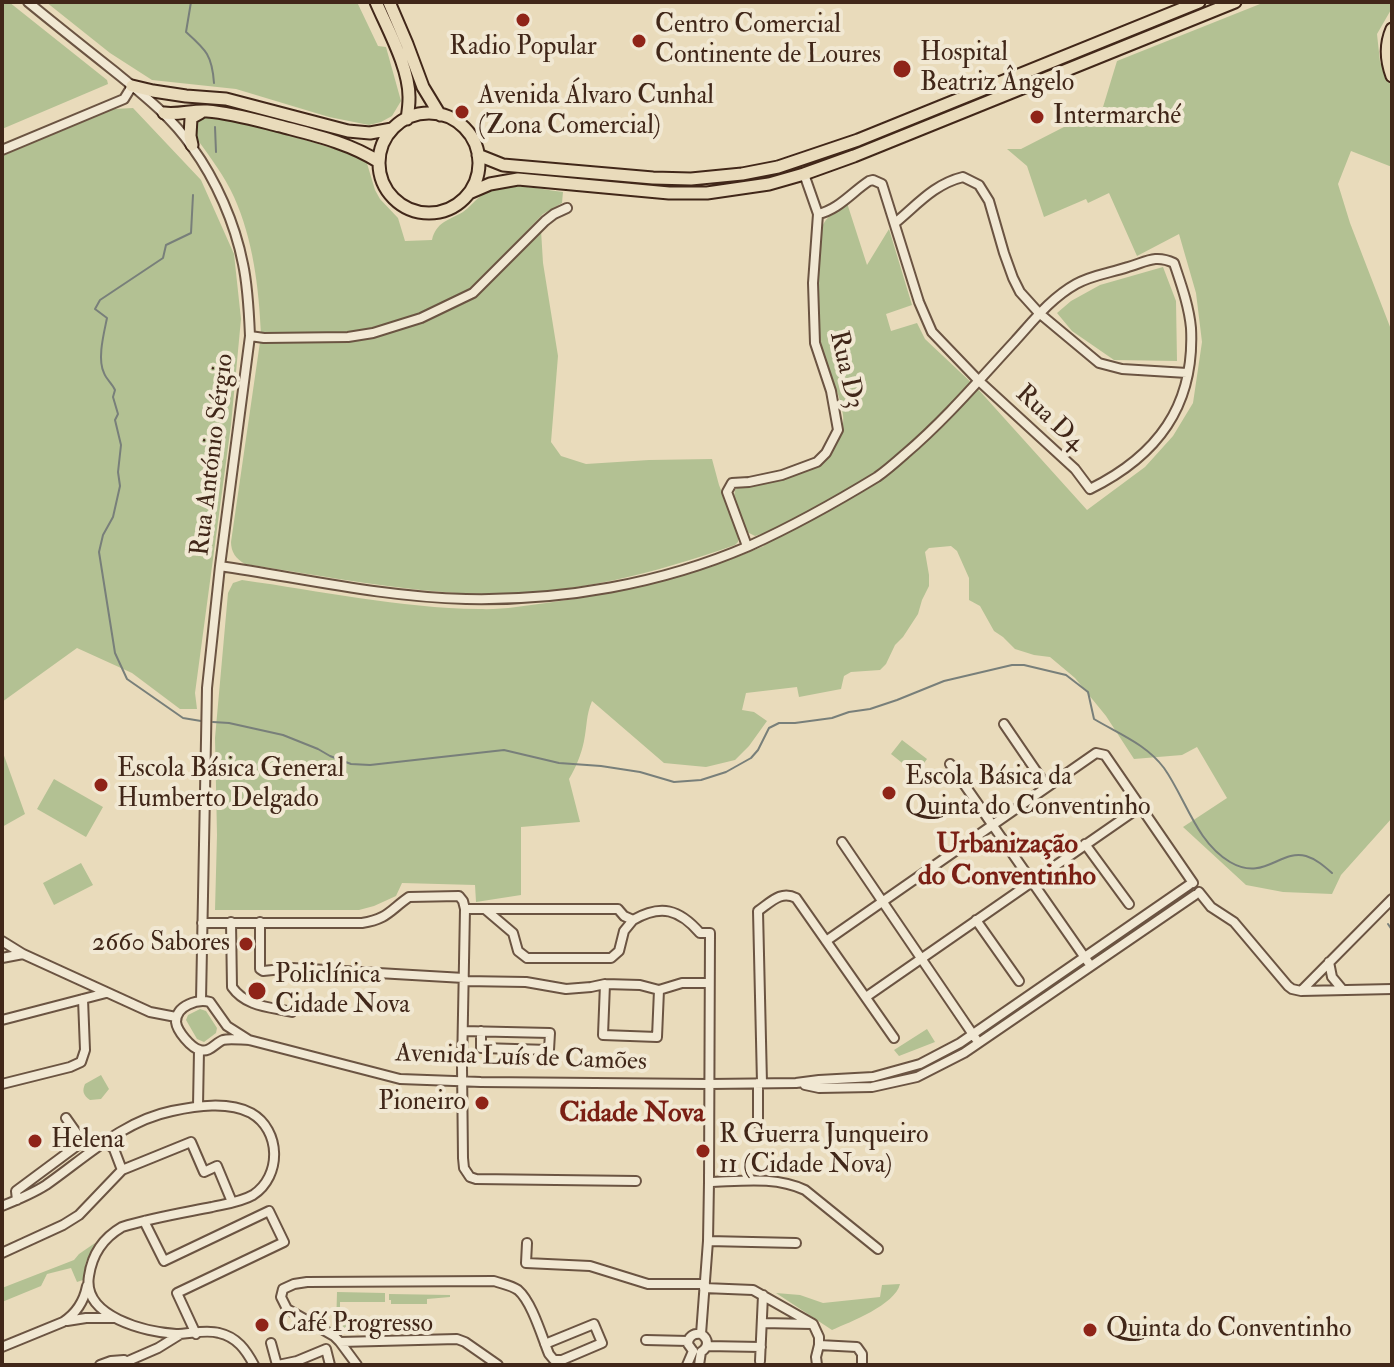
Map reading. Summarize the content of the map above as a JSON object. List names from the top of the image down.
{
  "streets": {
    "street": [
      "Rua D3",
      "Rua D4",
      "Rua António Sérgio",
      "Avenida Luís de Camões"
    ]
  },
  "crossings": [
    ["Rua D3", "Rua D4"]
  ],
  "districts": ["Urbanização do Conventinho", "Cidade Nova"],
  "places": [
    "Radio Popular",
    "Centro Comercial Continente de Loures",
    "Hospital Beatriz Ângelo",
    "Avenida Álvaro Cunhal (Zona Comercial)",
    "Intermarché",
    "Escola Básica General Humberto Delgado",
    "Escola Básica da Quinta do Conventinho",
    "2660 Sabores",
    "Policlínica Cidade Nova",
    "Pioneiro",
    "Helena",
    "R Guerra Junqueiro 11 (Cidade Nova)",
    "Café Progresso",
    "Quinta do Conventinho"
  ]
}
